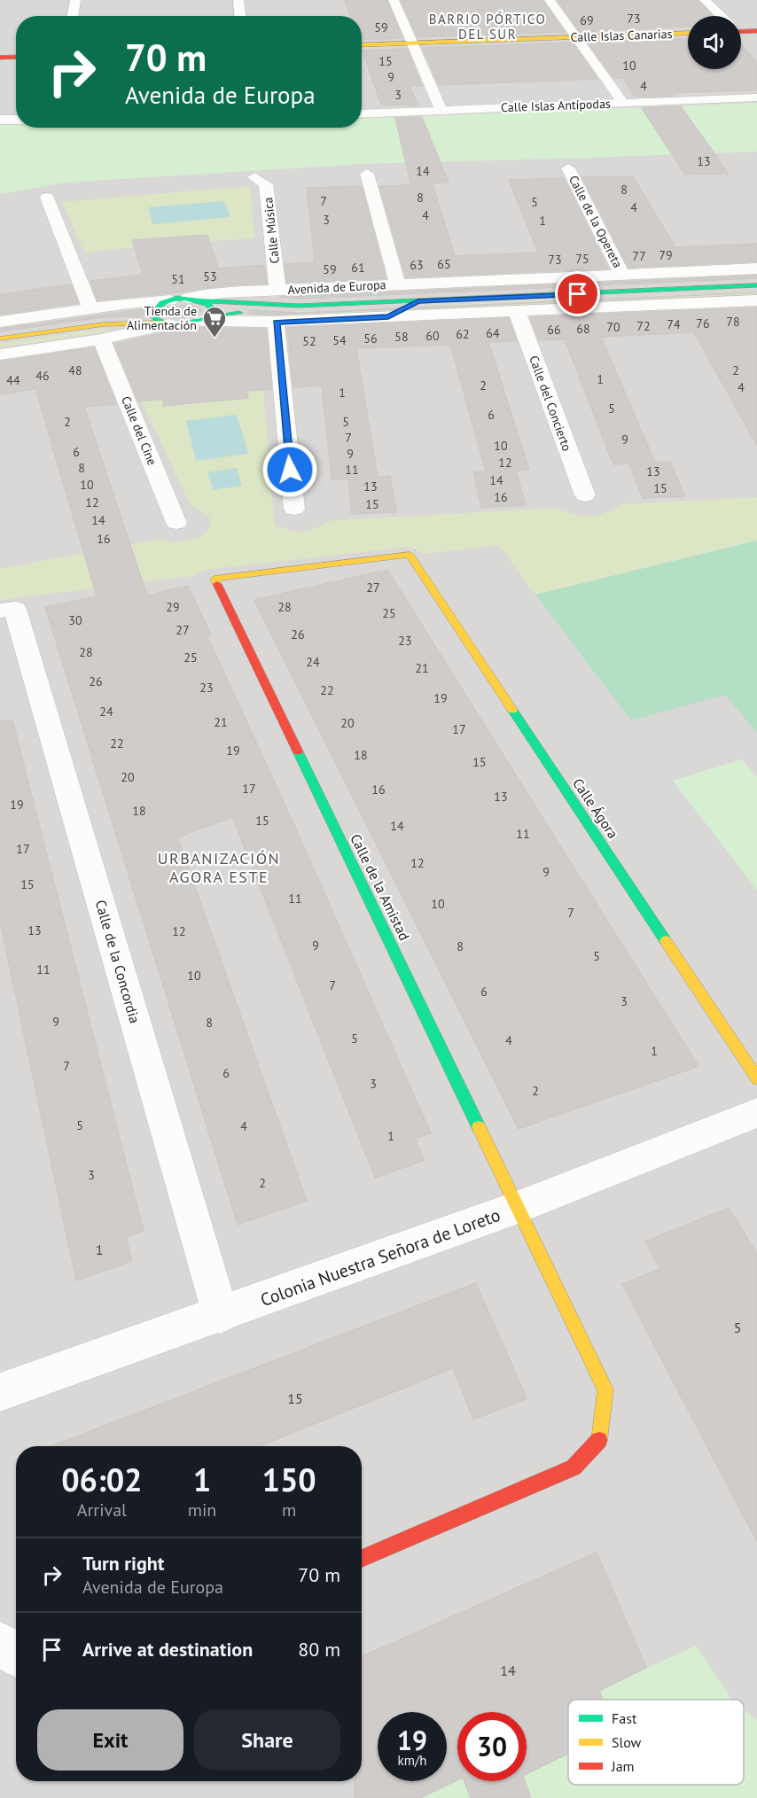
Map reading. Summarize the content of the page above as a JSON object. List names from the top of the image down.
{
  "streets": {
    "street": [
      "Calle Islas Canarias",
      "Calle Islas Antípodas",
      "Calle de la Opereta",
      "Calle Música",
      "Avenida de Europa",
      "Calle del Concierto",
      "Calle del Cine",
      "Calle Ágora",
      "Calle de la Amistad",
      "Calle de la Concordia",
      "Colonia Nuestra Señora de Loreto"
    ]
  },
  "crossings": [
    ["Calle de la Opereta", "Avenida de Europa"],
    ["Calle Música", "Avenida de Europa"],
    ["Avenida de Europa", "Calle del Concierto"],
    ["Calle Ágora", "Calle de la Amistad"],
    ["Calle de la Amistad", "Colonia Nuestra Señora de Loreto"],
    ["Calle de la Concordia", "Colonia Nuestra Señora de Loreto"]
  ],
  "districts": ["BARRIO PÓRTICO DEL SUR", "URBANIZACIÓN AGORA ESTE"],
  "places": {
    "supermarket": ["Tienda de Alimentación"]
  },
  "house_numbers": [
    "73",
    "69",
    "59",
    "15",
    "10",
    "9",
    "4",
    "3",
    "13",
    "14",
    "8",
    "8",
    "7",
    "5",
    "4",
    "4",
    "3",
    "1",
    "79",
    "77",
    "75",
    "73",
    "65",
    "63",
    "61",
    "59",
    "53",
    "51",
    "78",
    "76",
    "74",
    "72",
    "70",
    "68",
    "66",
    "64",
    "62",
    "60",
    "58",
    "56",
    "54",
    "52",
    "48",
    "2",
    "46",
    "1",
    "44",
    "2",
    "4",
    "1",
    "5",
    "6",
    "2",
    "5",
    "7",
    "9",
    "10",
    "6",
    "9",
    "12",
    "8",
    "11",
    "13",
    "14",
    "10",
    "13",
    "15",
    "16",
    "12",
    "15",
    "14",
    "16",
    "27",
    "29",
    "28",
    "25",
    "30",
    "27",
    "26",
    "23",
    "28",
    "25",
    "24",
    "21",
    "26",
    "23",
    "22",
    "19",
    "24",
    "21",
    "20",
    "17",
    "22",
    "19",
    "18",
    "15",
    "20",
    "17",
    "16",
    "13",
    "19",
    "18",
    "15",
    "14",
    "11",
    "17",
    "12",
    "9",
    "15",
    "11",
    "10",
    "7",
    "13",
    "12",
    "9",
    "8",
    "5",
    "11",
    "10",
    "7",
    "6",
    "3",
    "9",
    "8",
    "5",
    "4",
    "1",
    "7",
    "6",
    "3",
    "2",
    "5",
    "4",
    "1",
    "3",
    "2",
    "1",
    "5",
    "15",
    "14"
  ],
  "legend": ["Fast", "Slow", "Jam"],
  "page": {
    "turn": ["70 m", "Avenida de Europa"],
    "eta": [
      "06:02",
      "Arrival",
      "1",
      "min",
      "150",
      "m"
    ],
    "list": [
      {
        "name": "Turn right",
        "note": "Avenida de Europa",
        "value": "70 m"
      },
      {
        "name": "Arrive at destination",
        "value": "80 m"
      }
    ],
    "buttons": ["Exit", "Share"],
    "speed": "19 km/h",
    "limit": "30"
  }
}
